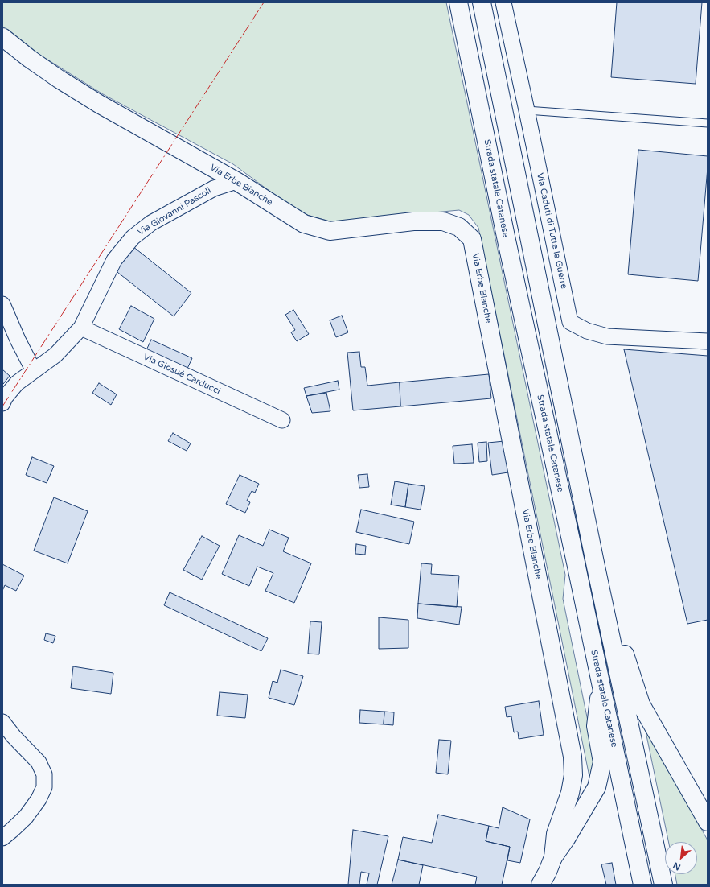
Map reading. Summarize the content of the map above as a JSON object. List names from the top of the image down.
{
  "streets": {
    "main road": ["Via Erbe Bianche", "Strada statale Catanese"],
    "street": ["Via Giovanni Pascoli", "Via Caduti di Tutte le Guerre", "Via Giosué Carducci"]
  },
  "crossings": [
    ["Via Erbe Bianche", "Via Giovanni Pascoli"],
    ["Via Giovanni Pascoli", "Via Giosué Carducci"]
  ],
  "north": "bottom left"
}
